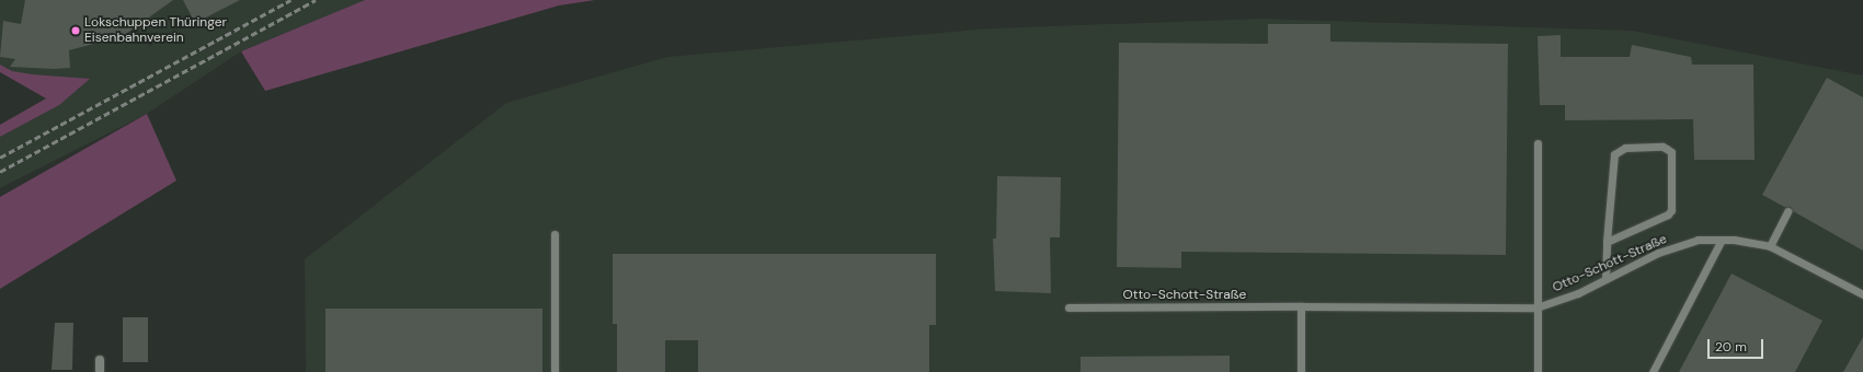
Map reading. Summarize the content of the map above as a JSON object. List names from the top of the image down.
{
  "streets": {
    "lane": ["Otto-Schott-Straße"]
  },
  "places": ["Lokschuppen Thüringer Eisenbahnverein"],
  "scale_bar": "20 m"
}
